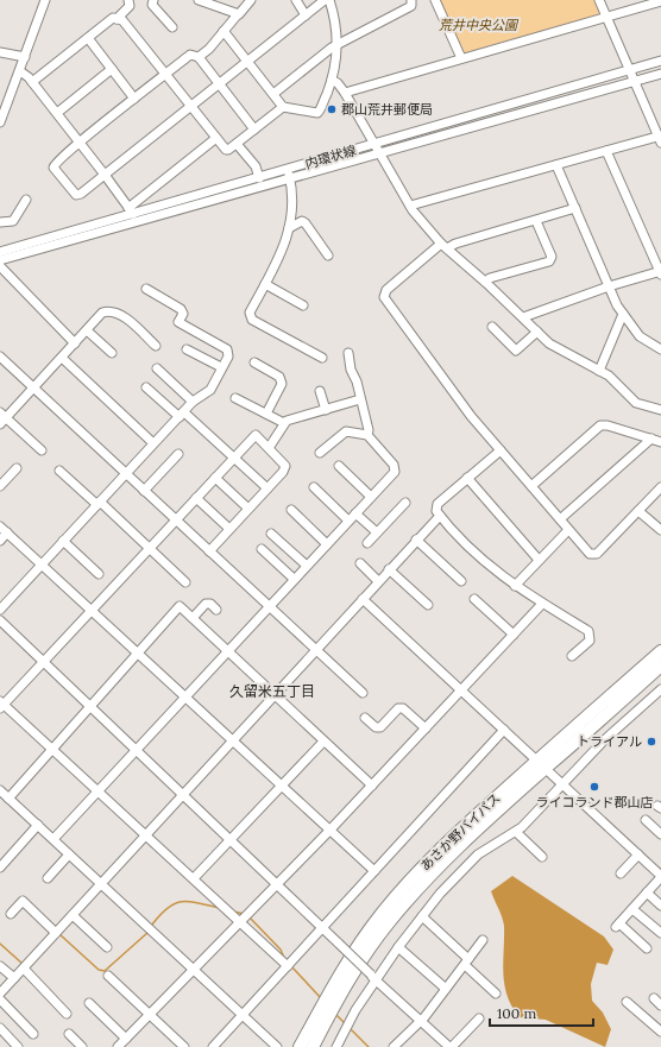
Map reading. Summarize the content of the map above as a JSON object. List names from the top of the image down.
{
  "streets": {
    "highway": ["あさか野バイパス"],
    "street": ["内環状線"]
  },
  "districts": ["久留米五丁目"],
  "parks": ["荒井中央公園"],
  "places": ["郡山荒井郵便局", "トライアル", "ライコランド郡山店"],
  "scale_bar": "100 m"
}
